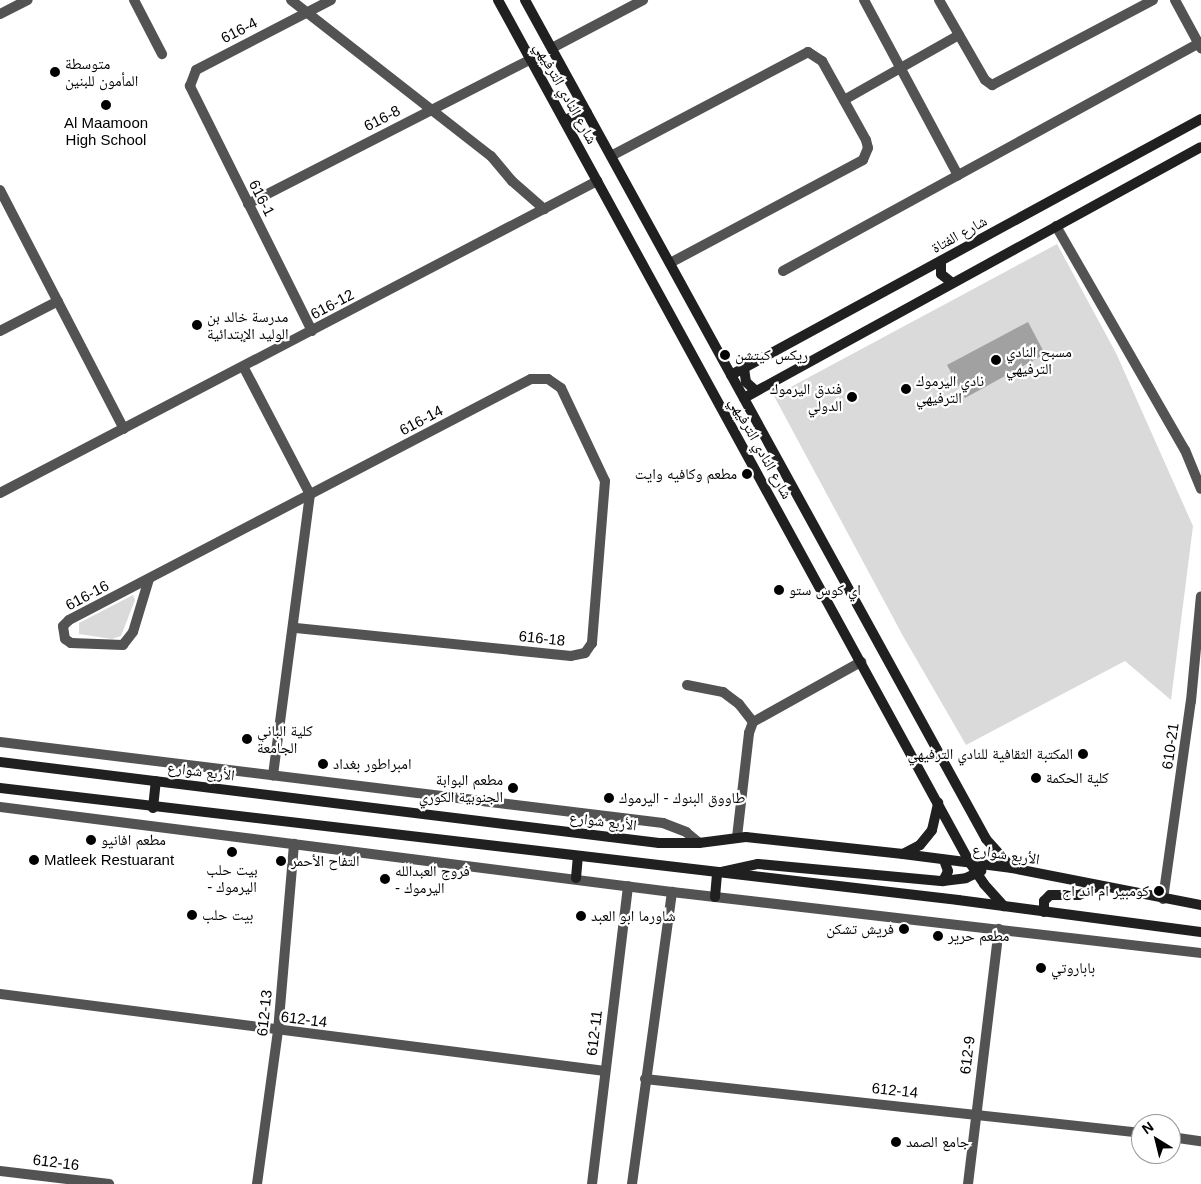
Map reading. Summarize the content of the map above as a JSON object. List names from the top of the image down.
{
  "streets": {
    "street": [
      "616-4",
      "شارع النادي الترفيهي",
      "616-8",
      "616-1",
      "شارع الفتاة",
      "616-12",
      "616-14",
      "616-16",
      "616-18",
      "610-21",
      "الأربع شوارع",
      "612-13",
      "612-14",
      "612-11",
      "612-9",
      "612-16"
    ]
  },
  "crossings": [
    ["616-4", "616-1"],
    ["شارع النادي الترفيهي", "616-8"],
    ["شارع النادي الترفيهي", "شارع الفتاة"],
    ["شارع النادي الترفيهي", "616-12"],
    ["شارع النادي الترفيهي", "الأربع شوارع"],
    ["616-8", "616-1"],
    ["616-1", "616-12"],
    ["616-14", "616-16"],
    ["616-14", "616-18"],
    ["610-21", "الأربع شوارع"],
    ["612-13", "612-14"],
    ["612-14", "612-11"],
    ["612-14", "612-9"]
  ],
  "places": [
    "متوسطة المأمون للبنين",
    "Al Maamoon High School",
    "مدرسة خالد بن الوليد الإبتدائية",
    "ريكس كيتشن",
    "مسبح النادي الترفيهي",
    "نادي اليرموك الترفيهي",
    "فندق اليرموك الدولي",
    "مطعم وكافيه وايت",
    "اي كوس ستو",
    "كلية الباني الجامعة",
    "المكتبة الثقافية للنادي الترفيهي",
    "امبراطور بغداد",
    "كلية الحكمة",
    "مطعم البوابة الجنوبية الكوري",
    "طاووق البنوك - اليرموك",
    "مطعم افانيو",
    "بيت حلب - اليرموك",
    "Matleek Restuarant",
    "التفاح الأحمر",
    "فروج العبدالله - اليرموك",
    "كومبير ام اند اج",
    "بيت حلب",
    "شاورما ابو العبد",
    "فريش تشكن",
    "مطعم حرير",
    "باباروتي",
    "جامع الصمد"
  ],
  "north": "top left"
}
